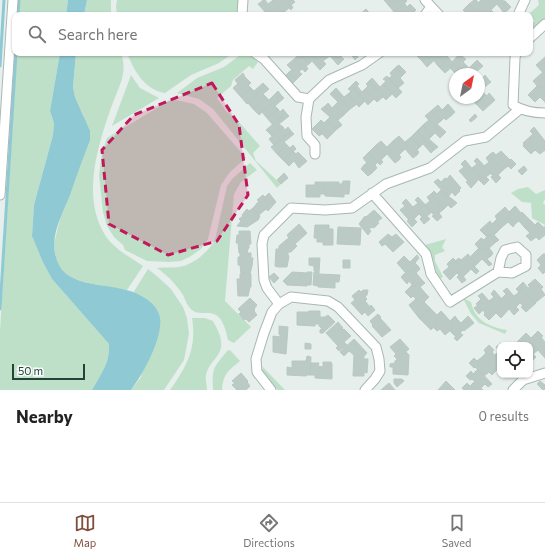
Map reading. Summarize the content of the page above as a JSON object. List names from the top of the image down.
{
  "scale_bar": "50 m",
  "north": "top right",
  "page": {
    "search": "Search here",
    "scale": "50 m",
    "heading": ["Nearby", "0 results"],
    "nav": ["Map", "Directions", "Saved"]
  }
}
